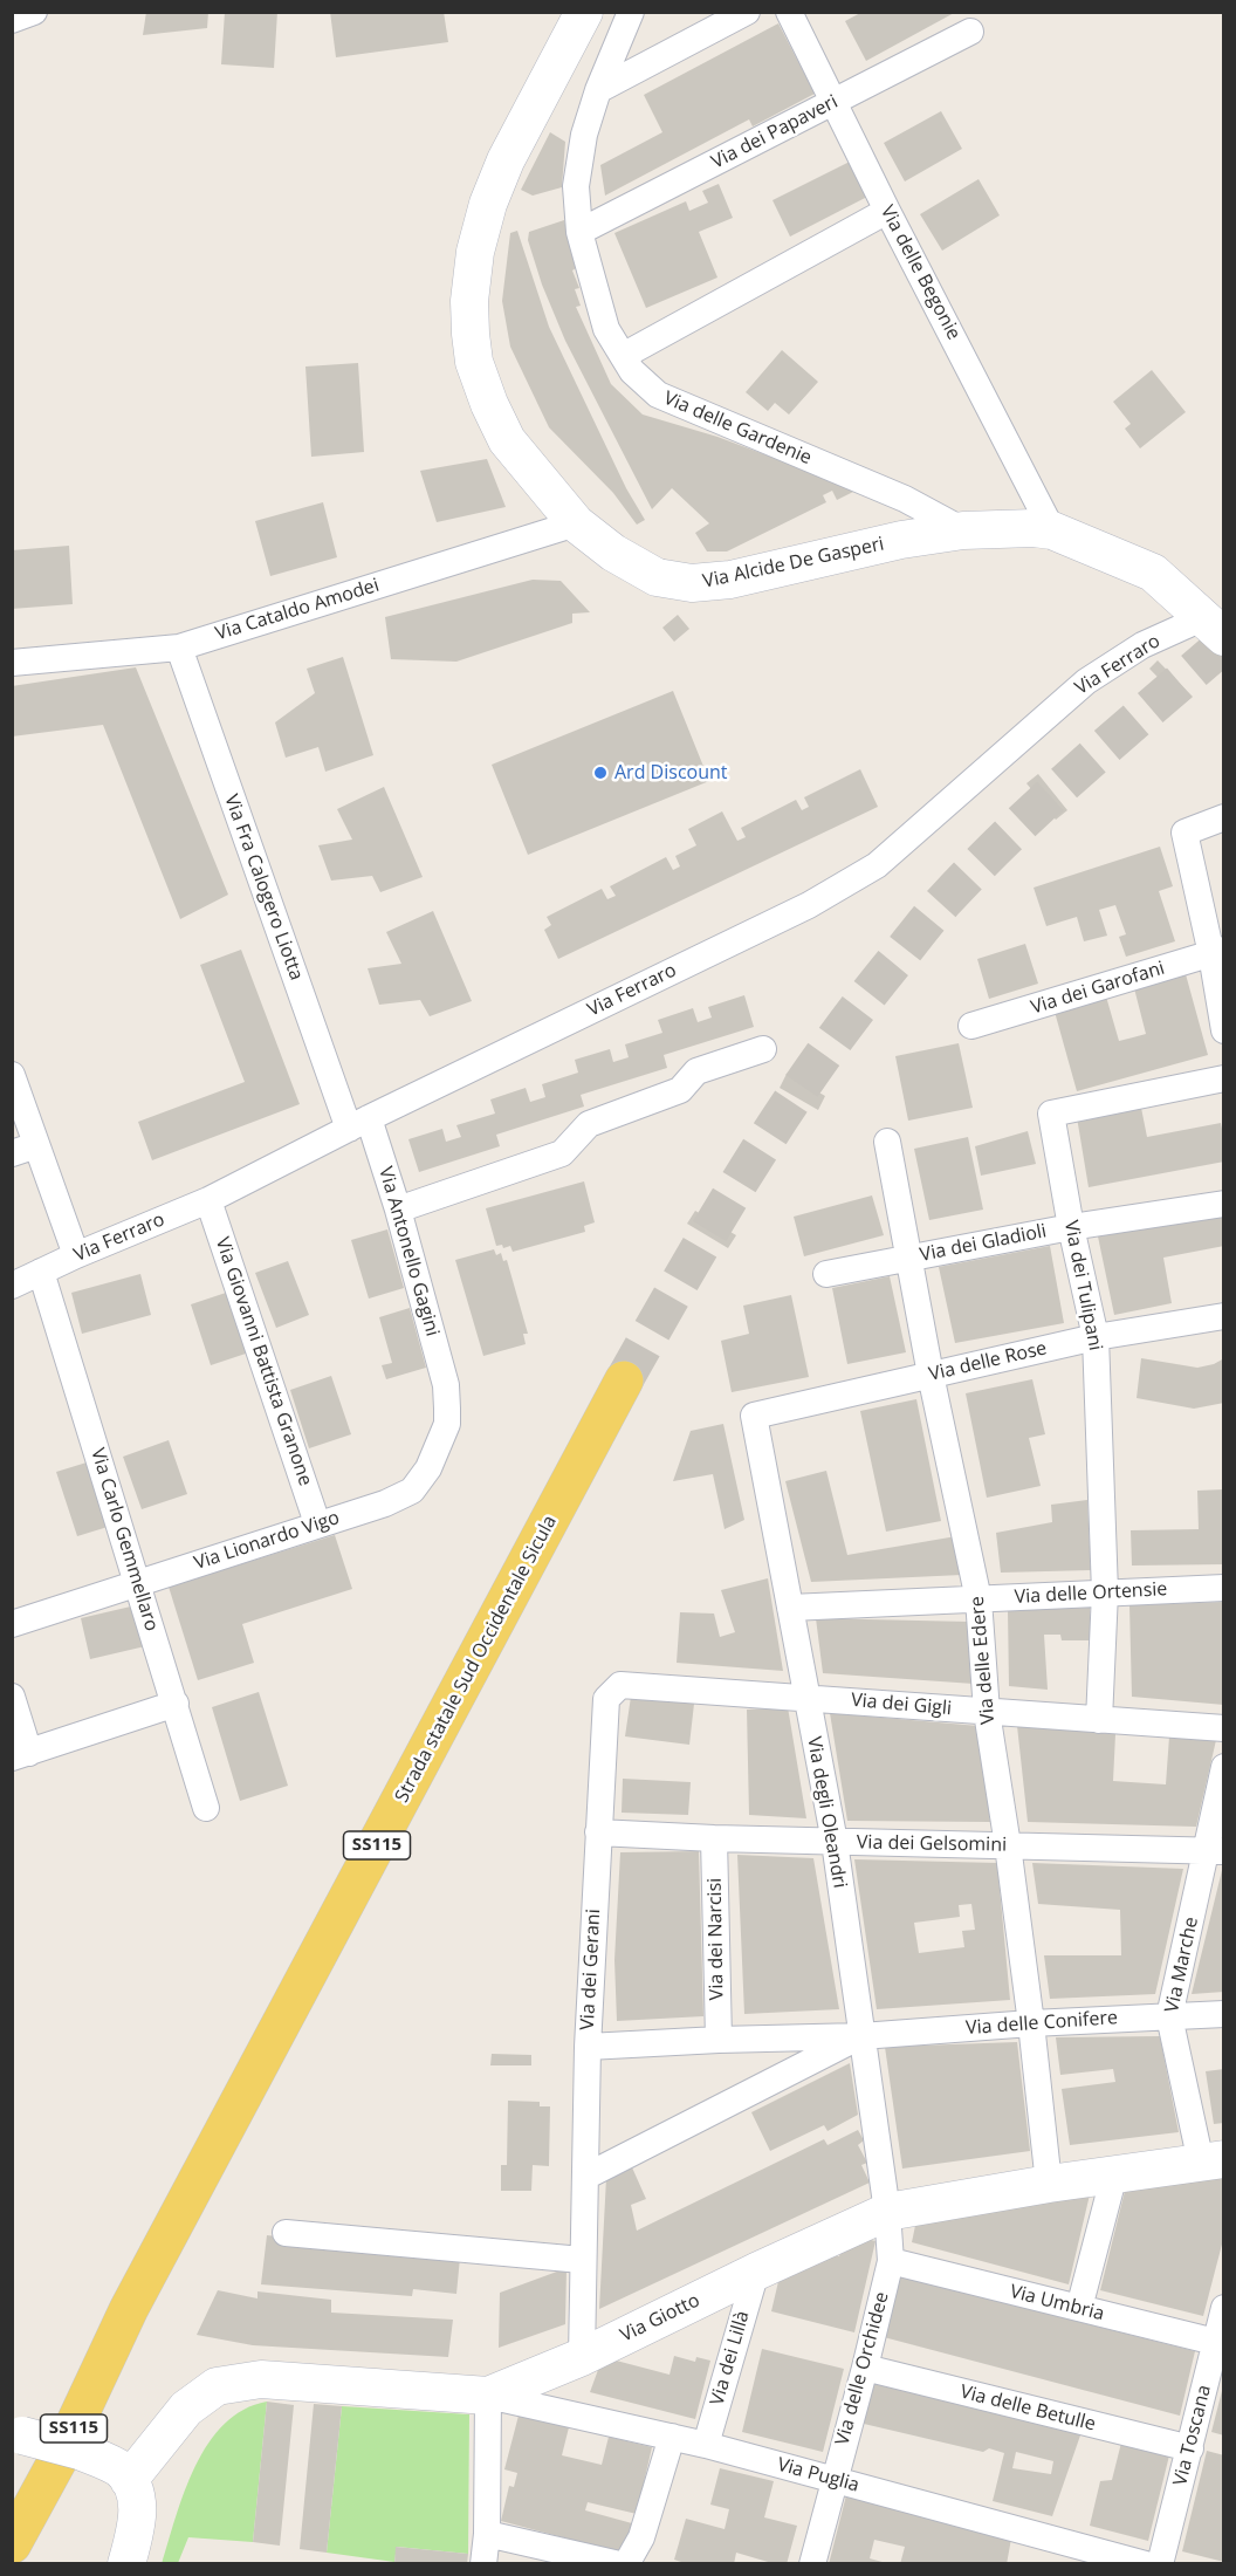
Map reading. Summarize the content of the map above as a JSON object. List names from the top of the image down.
{
  "streets": {
    "main road": ["Strada statale Sud Occidentale Sicula", "SS115"],
    "street": [
      "Via dei Papaveri",
      "Via delle Begonie",
      "Via delle Gardenie",
      "Via Alcide De Gasperi",
      "Via Cataldo Amodei",
      "Via Ferraro",
      "Via Fra Calogero Liotta",
      "Via dei Garofani",
      "Via dei Gladioli",
      "Via Antonello Gagini",
      "Via dei Tulipani",
      "Via Giovanni Battista Granone",
      "Via delle Rose",
      "Via Carlo Gemmellaro",
      "Via Lionardo Vigo",
      "Via delle Ortensie",
      "Via delle Edere",
      "Via dei Gigli",
      "Via degli Oleandri",
      "Via dei Gelsomini",
      "Via dei Narcisi",
      "Via Marche",
      "Via dei Gerani",
      "Via delle Conifere",
      "Via Umbria",
      "Via Giotto",
      "Via dei Lillà",
      "Via delle Orchidee",
      "Via delle Betulle",
      "Via Toscana",
      "Via Puglia"
    ]
  },
  "crossings": [
    ["Via dei Papaveri", "Via delle Begonie"],
    ["Via dei Papaveri", "Via delle Gardenie"],
    ["Via delle Begonie", "Via Alcide De Gasperi"],
    ["Via delle Gardenie", "Via Alcide De Gasperi"],
    ["Via Alcide De Gasperi", "Via Cataldo Amodei"],
    ["Via Alcide De Gasperi", "Via Ferraro"],
    ["Via Cataldo Amodei", "Via Fra Calogero Liotta"],
    ["Via Ferraro", "Via Fra Calogero Liotta"],
    ["Via Ferraro", "Via Antonello Gagini"],
    ["Via Ferraro", "Via Giovanni Battista Granone"],
    ["Via Ferraro", "Via Carlo Gemmellaro"],
    ["Via Fra Calogero Liotta", "Via Antonello Gagini"],
    ["Via dei Gladioli", "Via dei Tulipani"],
    ["Via dei Gladioli", "Via delle Edere"],
    ["Via Antonello Gagini", "Via Lionardo Vigo"],
    ["Via dei Tulipani", "Via delle Rose"],
    ["Via dei Tulipani", "Via delle Ortensie"],
    ["Via dei Tulipani", "Via dei Gigli"],
    ["Via Giovanni Battista Granone", "Via Lionardo Vigo"],
    ["Via delle Rose", "Via delle Edere"],
    ["Via delle Rose", "Via degli Oleandri"],
    ["Via Carlo Gemmellaro", "Via Lionardo Vigo"],
    ["Via delle Ortensie", "Via delle Edere"],
    ["Via delle Ortensie", "Via degli Oleandri"],
    ["Via delle Edere", "Via dei Gigli"],
    ["Via delle Edere", "Via dei Gelsomini"],
    ["Via delle Edere", "Via delle Conifere"],
    ["Via delle Edere", "Via Giotto"],
    ["Via dei Gigli", "Via degli Oleandri"],
    ["Via dei Gigli", "Via dei Gerani"],
    ["Via degli Oleandri", "Via dei Gelsomini"],
    ["Via degli Oleandri", "Via delle Conifere"],
    ["Via degli Oleandri", "Via Giotto"],
    ["Via degli Oleandri", "Via delle Orchidee"],
    ["Via dei Gelsomini", "Via dei Narcisi"],
    ["Via dei Gelsomini", "Via Marche"],
    ["Via dei Gelsomini", "Via dei Gerani"],
    ["Via dei Narcisi", "Via delle Conifere"],
    ["Via Marche", "Via delle Conifere"],
    ["Via Marche", "Via Giotto"],
    ["Via dei Gerani", "Via delle Conifere"],
    ["Via dei Gerani", "Via Giotto"],
    ["Via Umbria", "Via delle Orchidee"],
    ["Via Umbria", "Via Toscana"],
    ["Via Giotto", "Via dei Lillà"],
    ["Via Giotto", "Via delle Orchidee"],
    ["Via Giotto", "Via Puglia"],
    ["Via dei Lillà", "Via Puglia"],
    ["Via delle Orchidee", "Via delle Betulle"],
    ["Via delle Orchidee", "Via Puglia"],
    ["Via delle Betulle", "Via Toscana"]
  ],
  "places": ["Ard Discount"]
}
